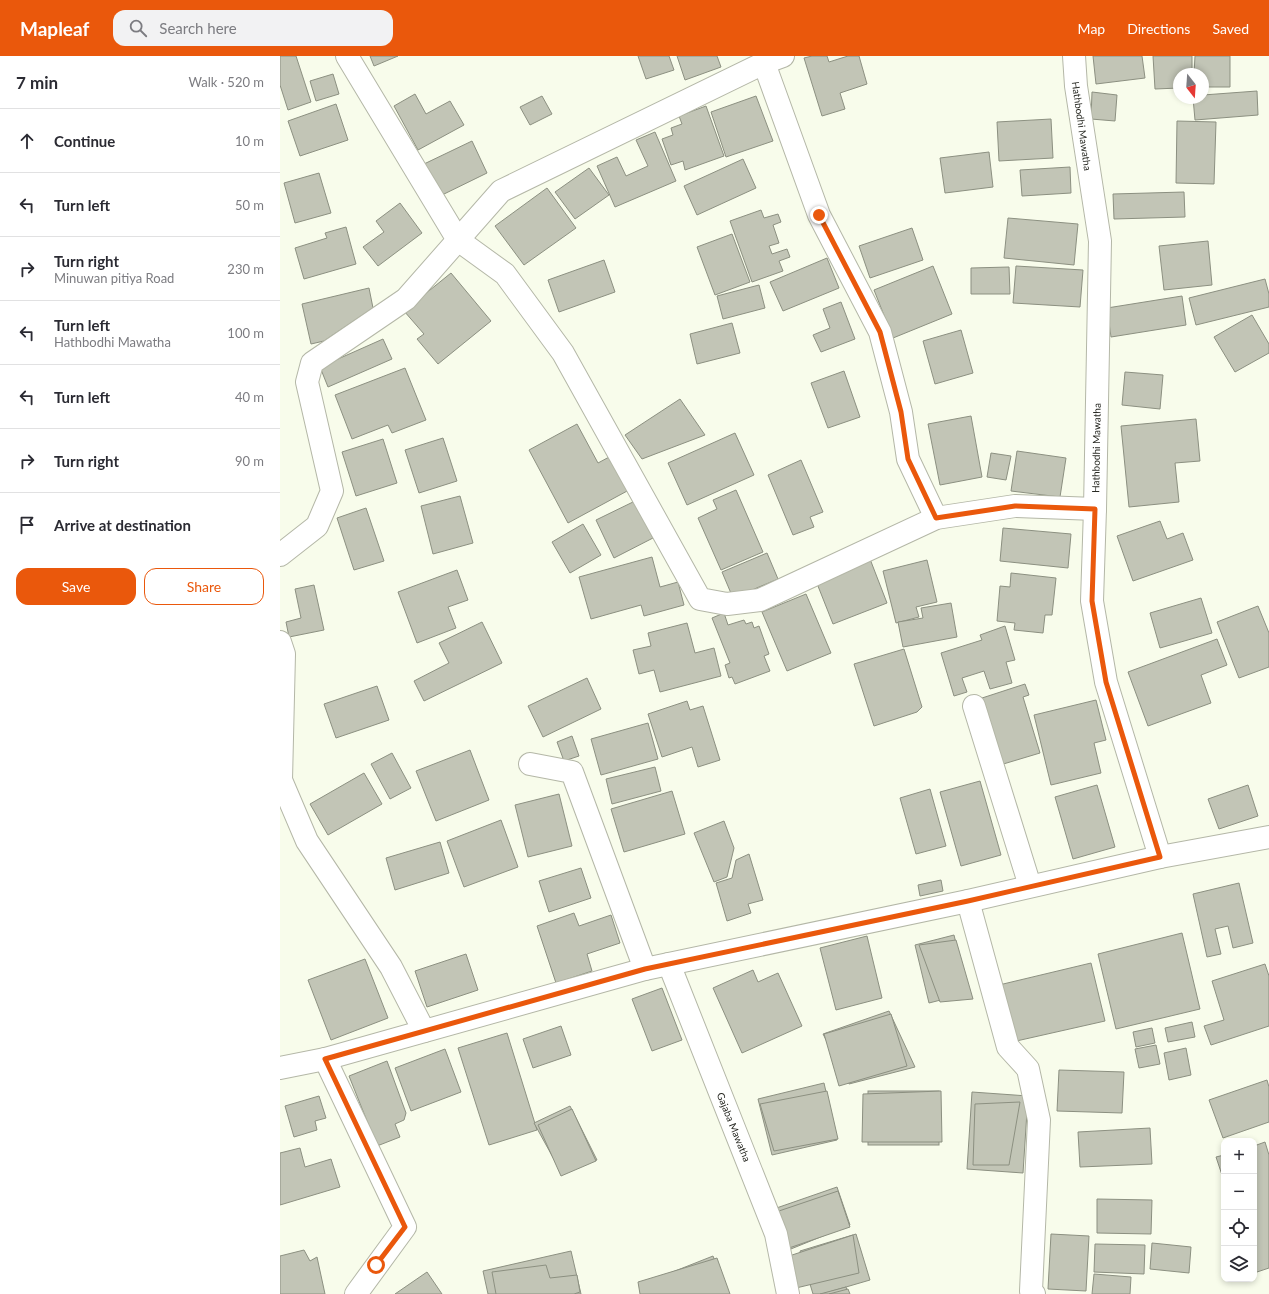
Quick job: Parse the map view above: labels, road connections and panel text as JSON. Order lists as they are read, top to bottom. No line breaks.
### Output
{"streets":{"street":["Hathbodhi Mawatha","Gajaba Mawatha"]},"north":"bottom","page":{"header":"Mapleaf","search":"Search here","nav":["Map","Directions","Saved"],"heading":["7 min","Walk · 520 m"],"list":[["Continue","10 m"],["Turn left","50 m"],["Turn right","Minuwan pitiya Road","230 m"],["Turn left","Hathbodhi Mawatha","100 m"],["Turn left","40 m"],["Turn right","90 m"],"Arrive at destination"],"buttons":["Save","Share"],"map_buttons":["+","−"]}}
